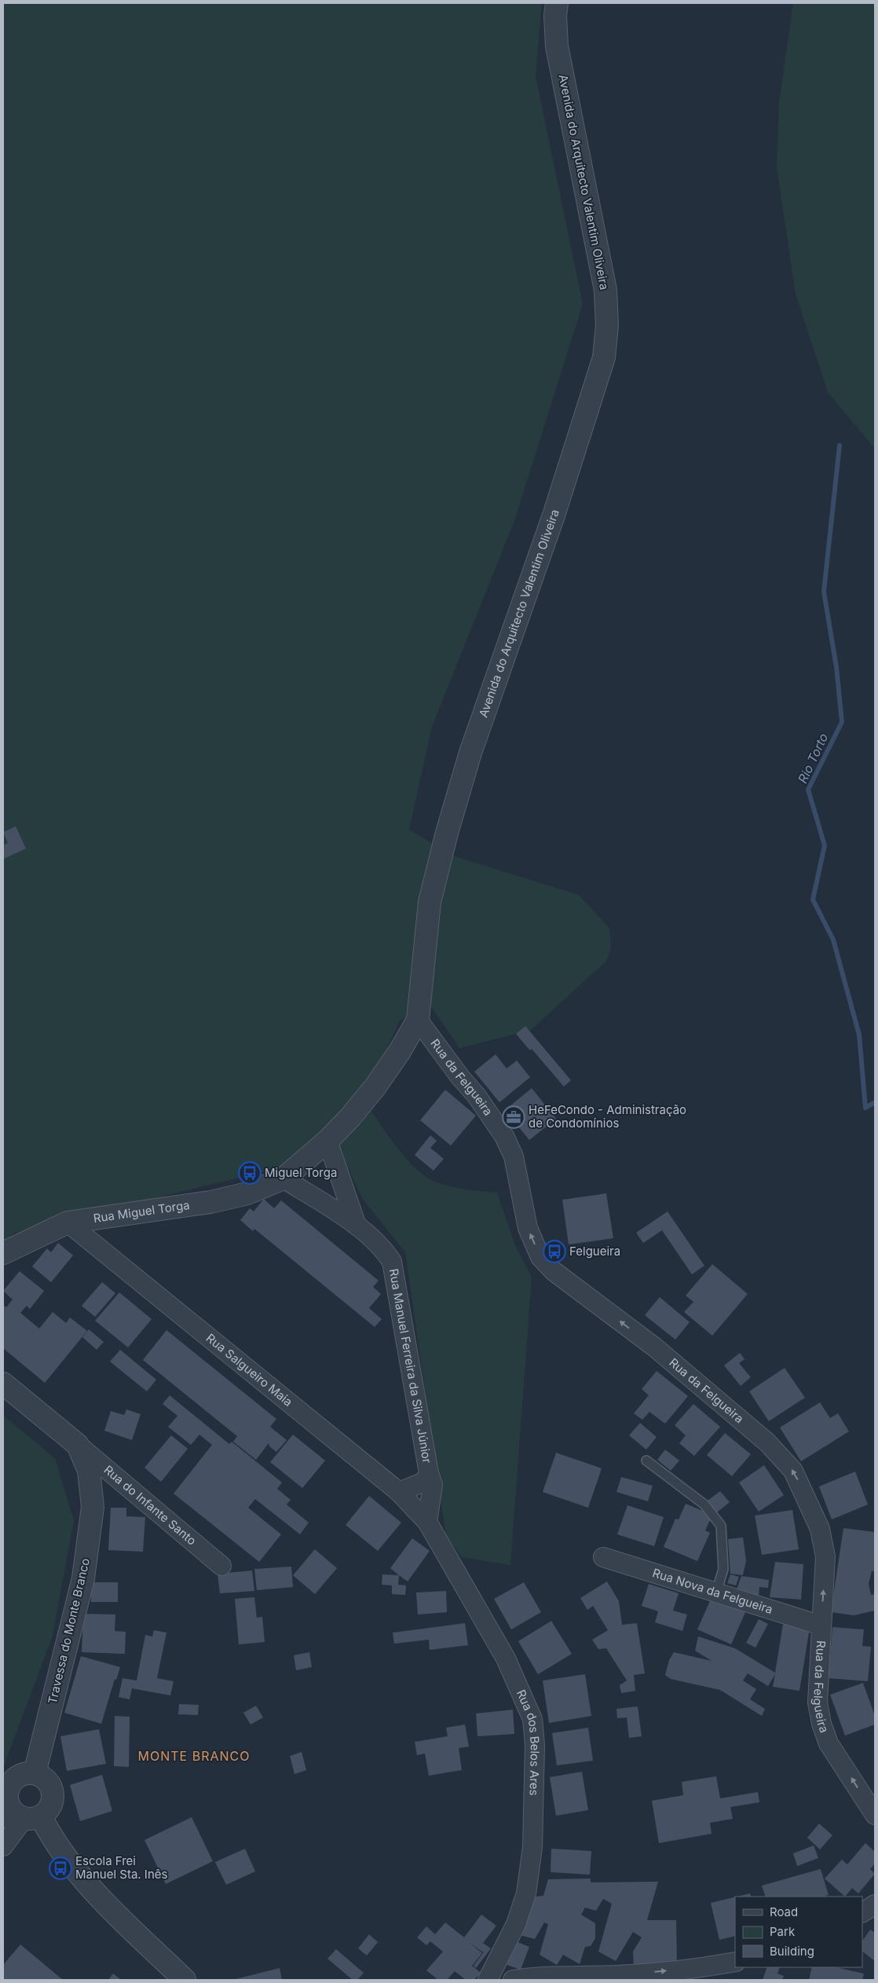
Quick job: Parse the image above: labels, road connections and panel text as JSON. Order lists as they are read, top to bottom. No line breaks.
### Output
{"streets":{"street":["Avenida do Arquitecto Valentim Oliveira","Rua da Felgueira","Rua Miguel Torga","Rua Manuel Ferreira da Silva Júnior","Rua Salgueiro Maia","Rua do Infante Santo","Rua Nova da Felgueira","Travessa do Monte Branco","Rua dos Belos Ares"]},"crossings":[["Avenida do Arquitecto Valentim Oliveira","Rua da Felgueira"],["Avenida do Arquitecto Valentim Oliveira","Rua Miguel Torga"],["Avenida do Arquitecto Valentim Oliveira","Rua Manuel Ferreira da Silva Júnior"],["Rua da Felgueira","Rua Nova da Felgueira"],["Rua Miguel Torga","Rua Manuel Ferreira da Silva Júnior"],["Rua Miguel Torga","Rua Salgueiro Maia"],["Rua Manuel Ferreira da Silva Júnior","Rua Salgueiro Maia"],["Rua Manuel Ferreira da Silva Júnior","Rua dos Belos Ares"],["Rua Salgueiro Maia","Rua dos Belos Ares"],["Rua do Infante Santo","Travessa do Monte Branco"]],"one_way":["Rua da Felgueira"],"districts":["MONTE BRANCO"],"water":["Rio Torto"],"places":{"office":["HeFeCondo - Administração de Condomínios"],"bus stop":["Miguel Torga","Felgueira","Escola Frei Manuel Sta. Inês"]},"legend":["Road","Park","Building"]}
